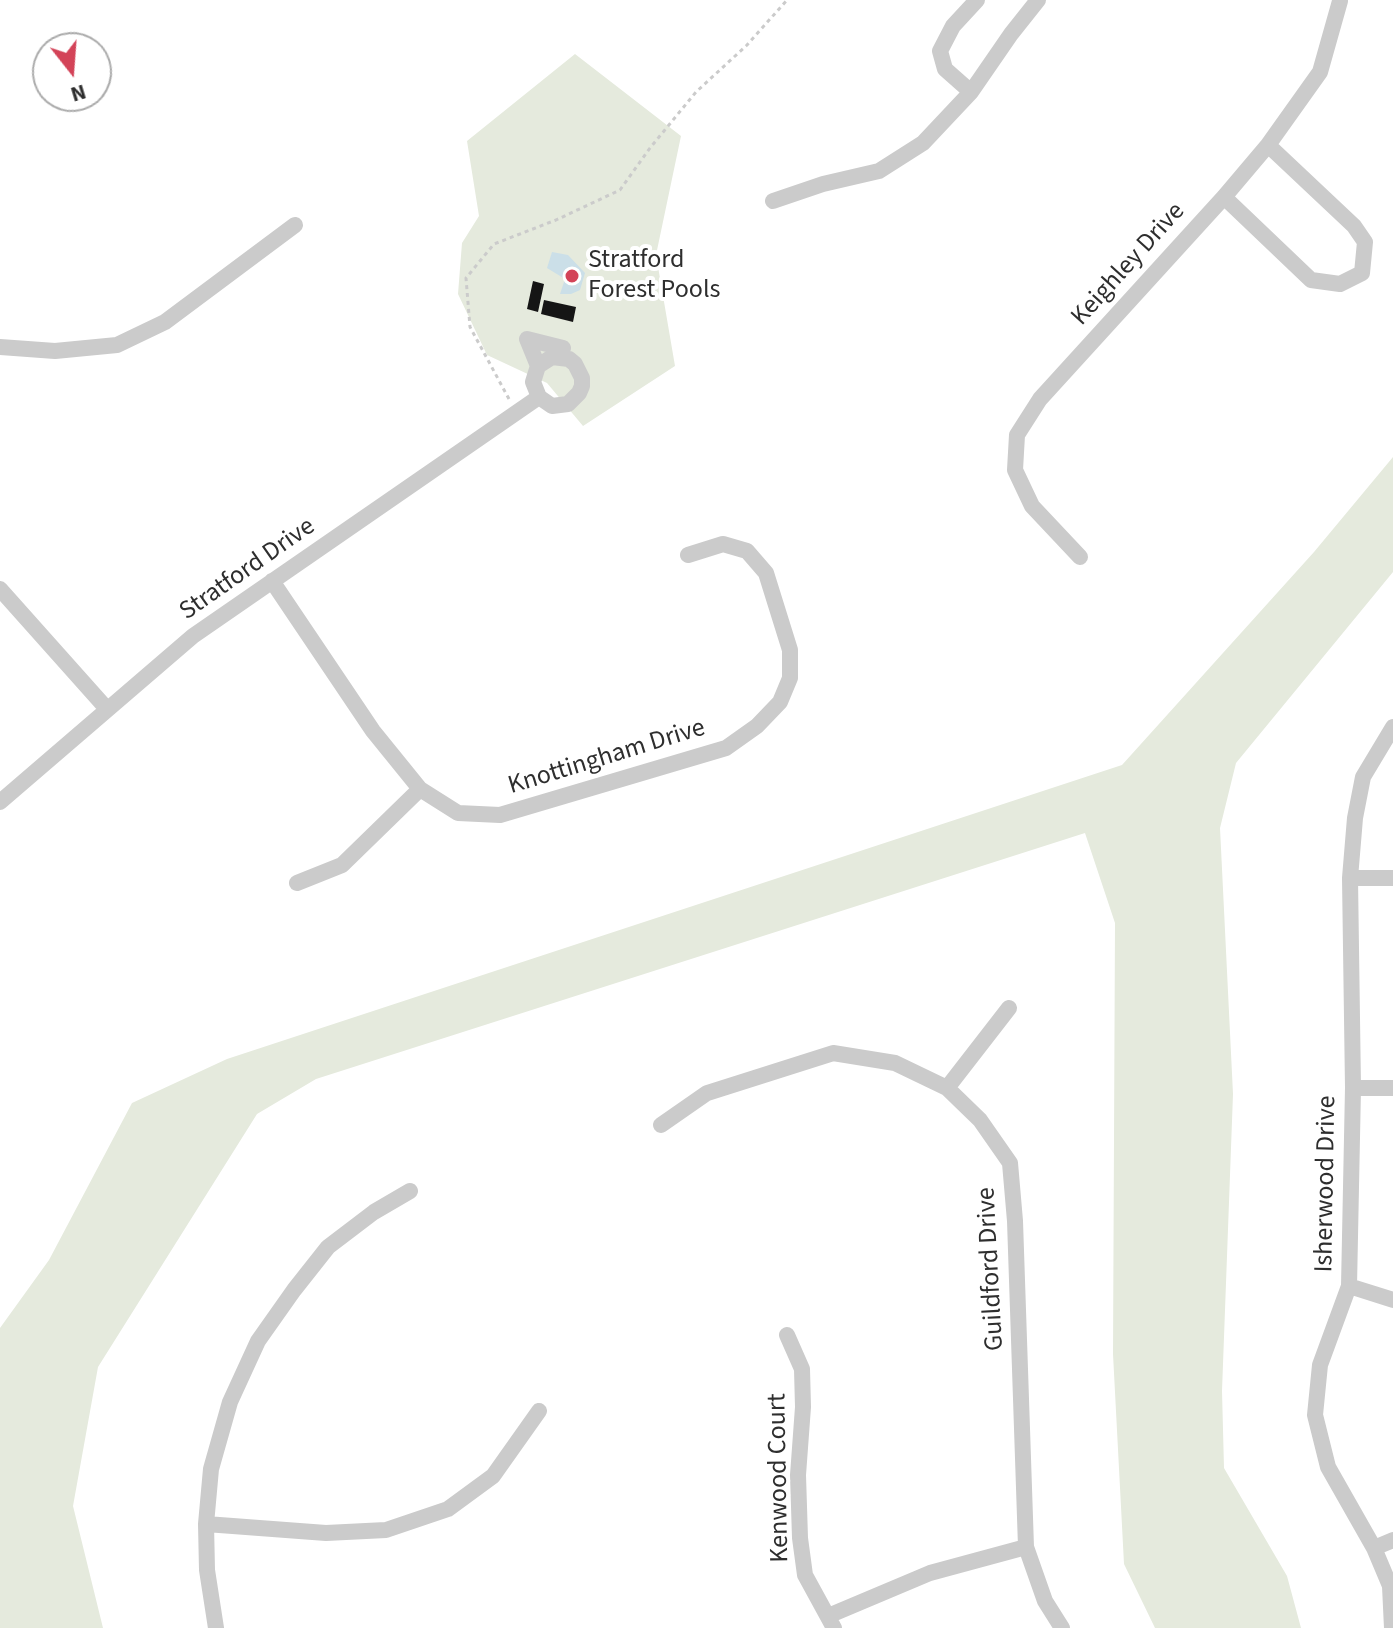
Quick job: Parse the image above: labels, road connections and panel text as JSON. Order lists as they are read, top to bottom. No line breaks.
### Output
{"streets":{"street":["Keighley Drive","Stratford Drive","Knottingham Drive","Isherwood Drive","Guildford Drive","Kenwood Court"]},"crossings":[["Stratford Drive","Knottingham Drive"]],"places":["Stratford Forest Pools"],"north":"bottom"}
